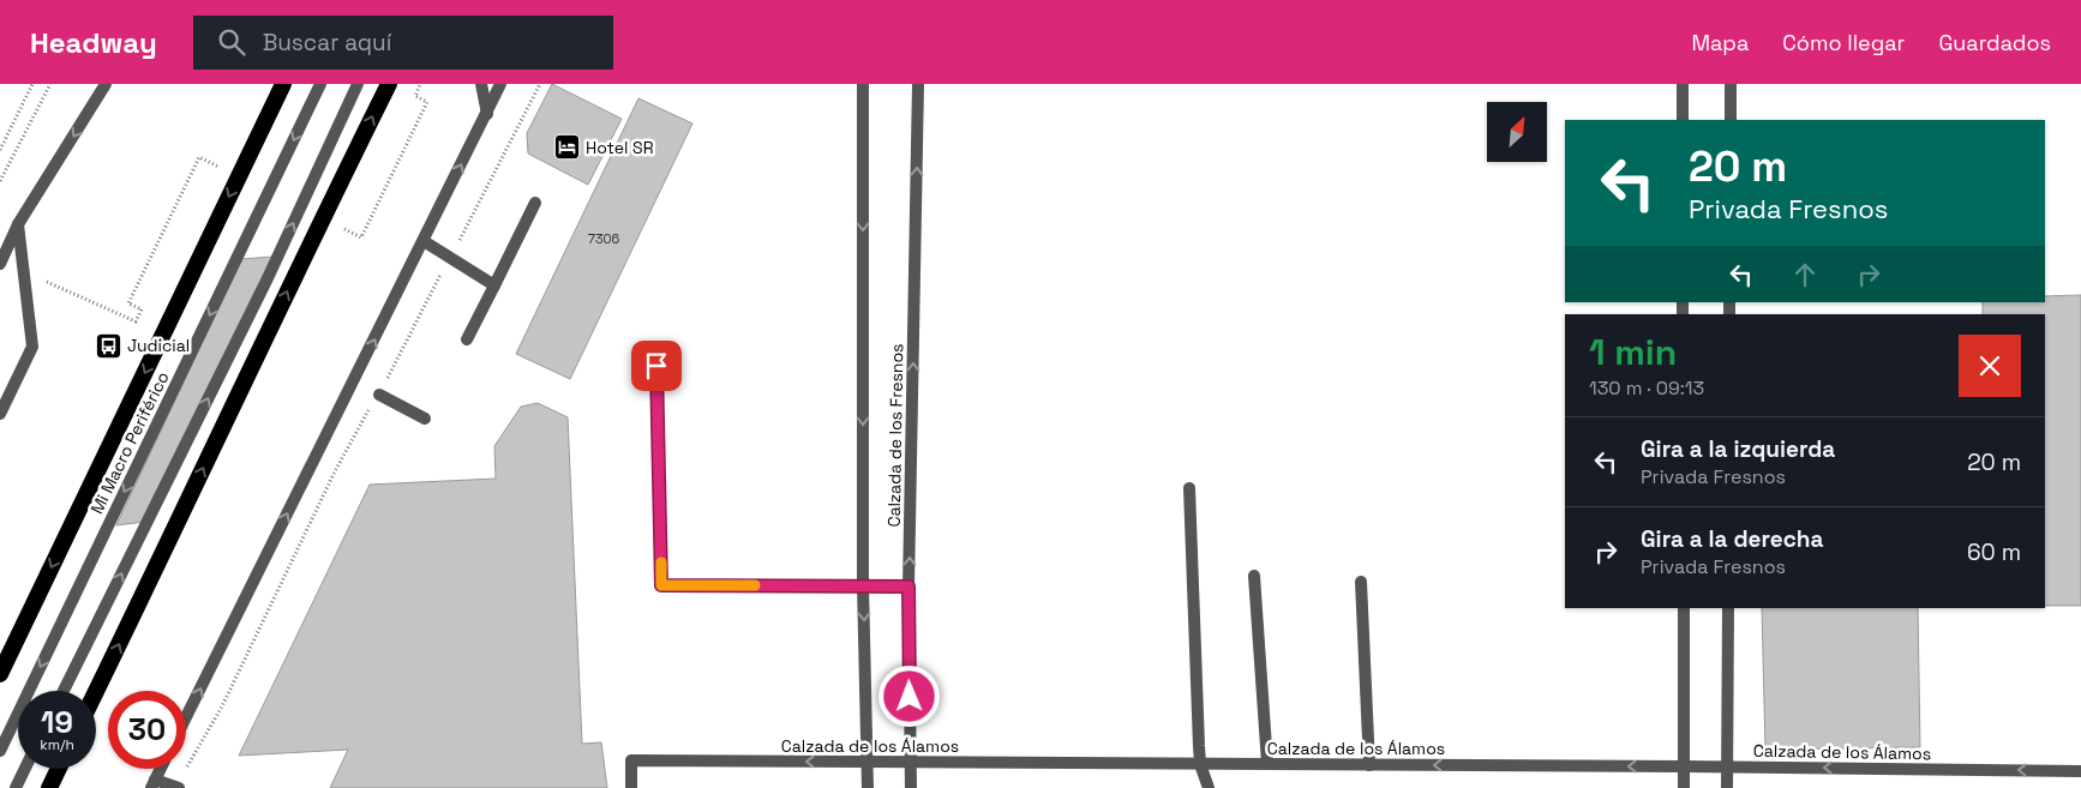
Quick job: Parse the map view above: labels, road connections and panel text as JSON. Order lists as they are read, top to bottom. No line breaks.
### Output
{"streets":{"street":["Calzada de los Fresnos","Mi Macro Periférico","Calzada de los Álamos"]},"crossings":[["Calzada de los Fresnos","Calzada de los Álamos"]],"one_way":["Calzada de los Álamos"],"places":{"hotel":["Hotel SR"],"bus stop":["Judicial"]},"house_numbers":["7306"],"north":"top right","page":{"header":"Headway","search":"Buscar aquí","nav":["Mapa","Cómo llegar","Guardados"],"turn":["20 m","Privada Fresnos"],"heading":["1 min","130 m · 09:13"],"list":[{"name":"Gira a la izquierda","note":"Privada Fresnos","value":"20 m"},{"name":"Gira a la derecha","note":"Privada Fresnos","value":"60 m"}],"speed":"19 km/h","limit":"30"}}
